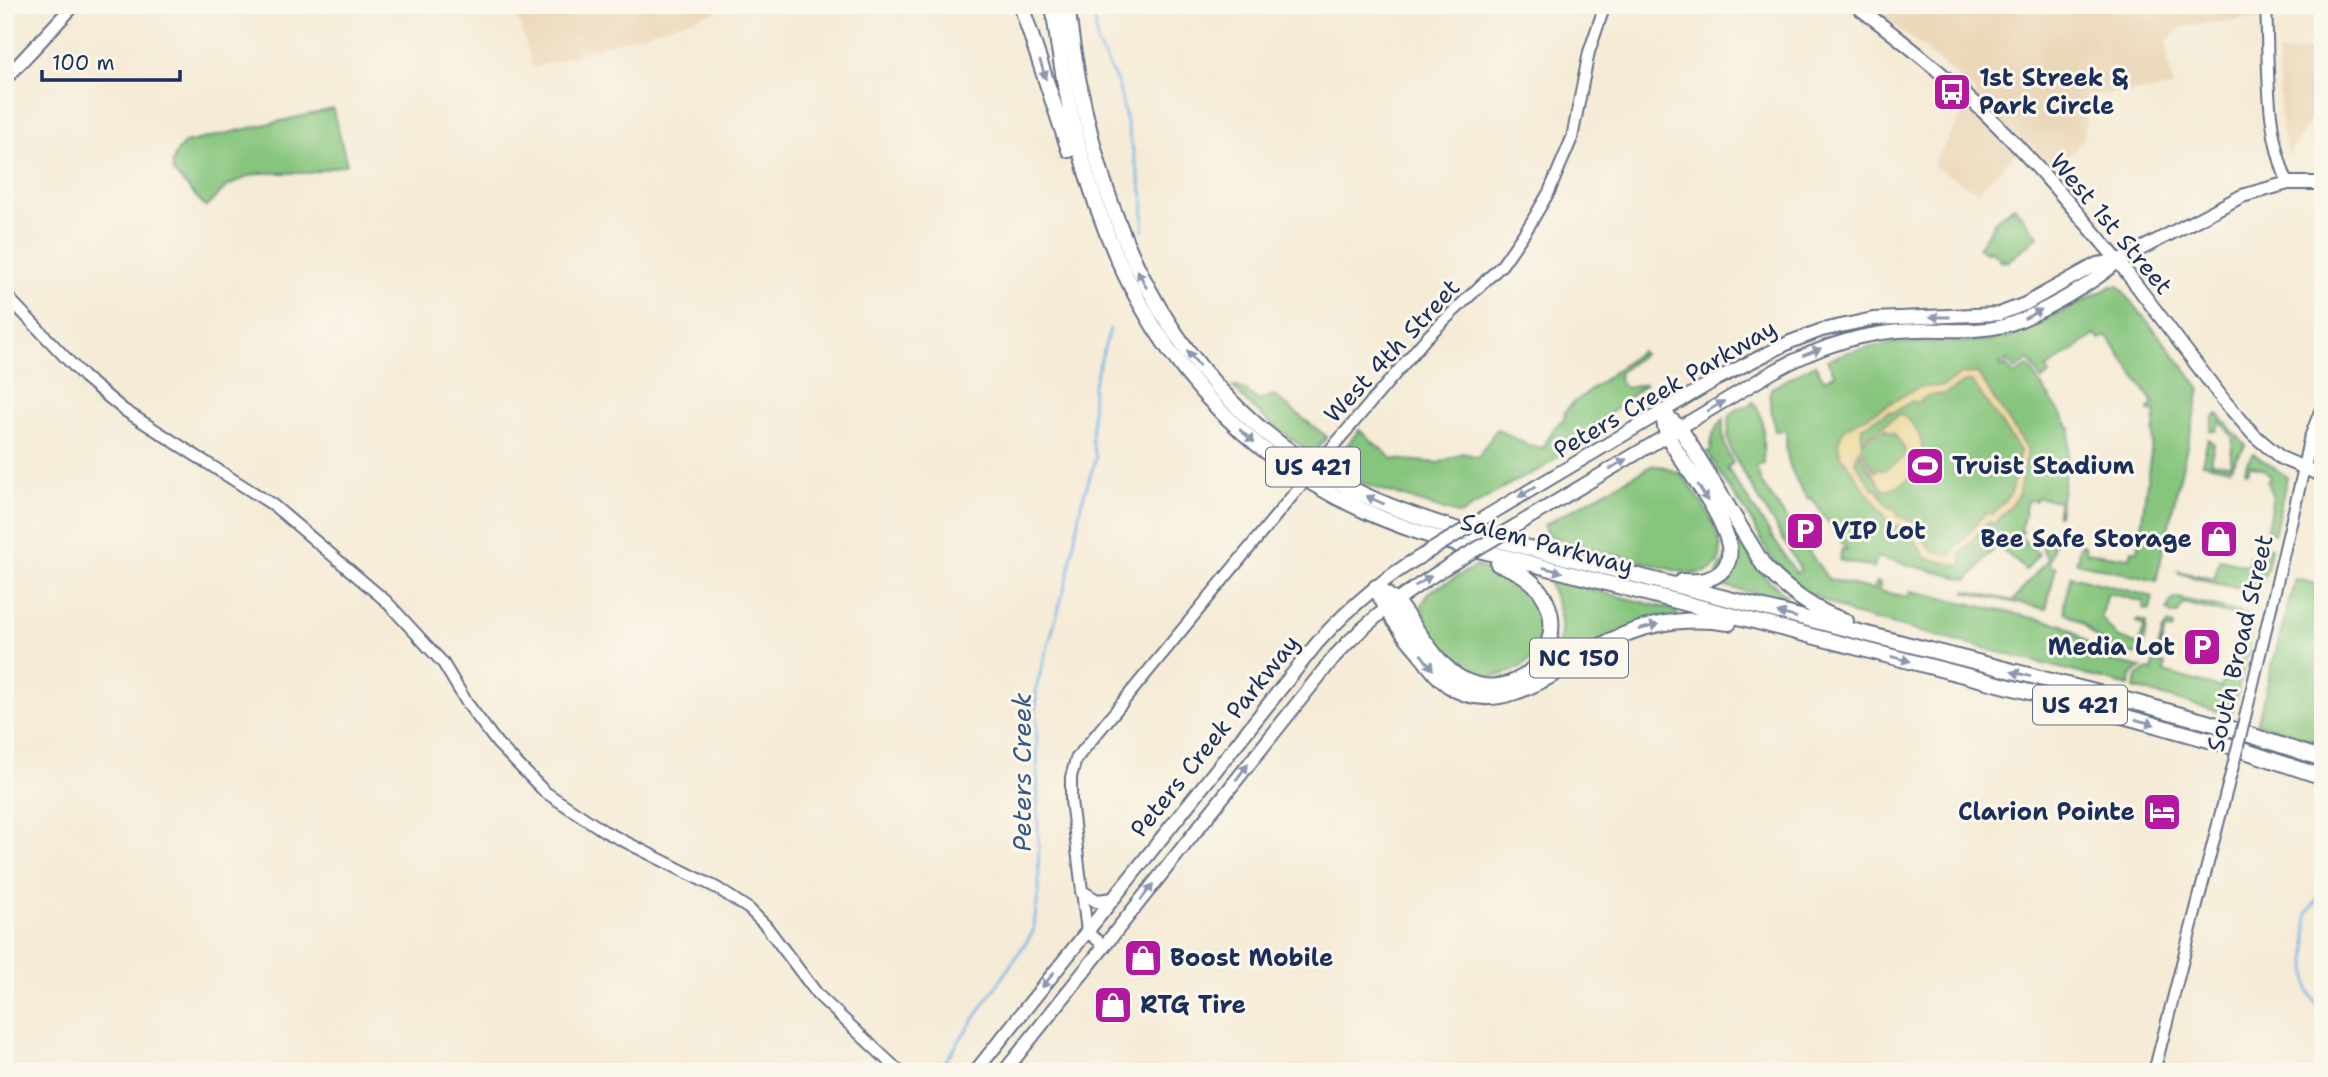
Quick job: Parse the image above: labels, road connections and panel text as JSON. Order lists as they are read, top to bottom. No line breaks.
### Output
{"streets":{"highway":["US 421","Salem Parkway","NC 150"],"main road":["West 1st Street","Peters Creek Parkway"],"street":["West 4th Street","South Broad Street"]},"crossings":[["West 1st Street","Peters Creek Parkway"],["West 1st Street","South Broad Street"],["Peters Creek Parkway","NC 150"],["Salem Parkway","NC 150"]],"water":["Peters Creek"],"places":{"bus stop":["1st Streek & Park Circle"],"sports":["Truist Stadium"],"parking":["VIP Lot","Media Lot"],"shop":["Bee Safe Storage","Boost Mobile","RTG Tire"],"hotel":["Clarion Pointe"]},"scale_bar":"100 m"}
